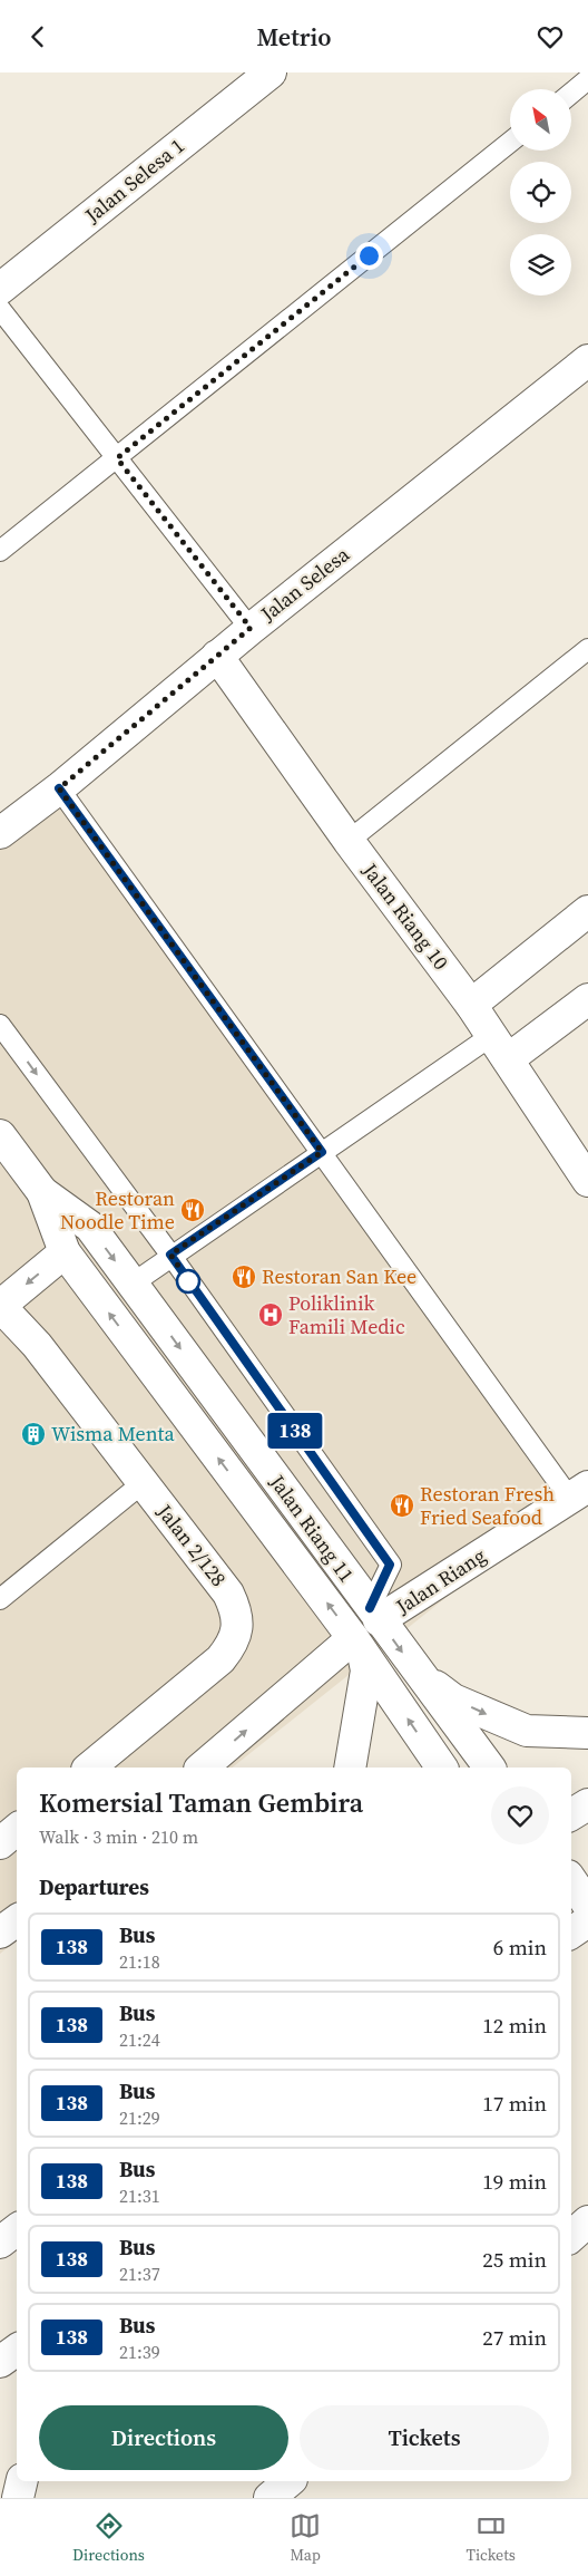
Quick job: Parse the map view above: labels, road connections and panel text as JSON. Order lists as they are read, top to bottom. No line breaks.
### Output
{"streets":{"street":["Jalan Selesa 1","Jalan Selesa","Jalan Riang 10","Jalan Riang 11","Jalan 2/128","Jalan Riang"]},"crossings":[["Jalan Selesa","Jalan Riang 10"],["Jalan Riang 11","Jalan Riang"]],"places":{"restaurant":["Restoran Noodle Time","Restoran San Kee","Restoran Fresh Fried Seafood"],"hospital":["Poliklinik Famili Medic"],"building":["Wisma Menta"]},"lines":["bus line 138"],"north":"top left","page":{"header":"Metrio","on_map":"138","heading":[["Komersial Taman Gembira","Walk · 3 min · 210 m"],"Departures"],"list":[{"mark":"138","name":"Bus","note":"21:18","value":"6 min"},{"mark":"138","name":"Bus","note":"21:24","value":"12 min"},{"mark":"138","name":"Bus","note":"21:29","value":"17 min"},{"mark":"138","name":"Bus","note":"21:31","value":"19 min"},{"mark":"138","name":"Bus","note":"21:37","value":"25 min"},{"mark":"138","name":"Bus","note":"21:39","value":"27 min"}],"buttons":["Directions","Tickets"],"tabs":["Directions","Map","Tickets"]}}
